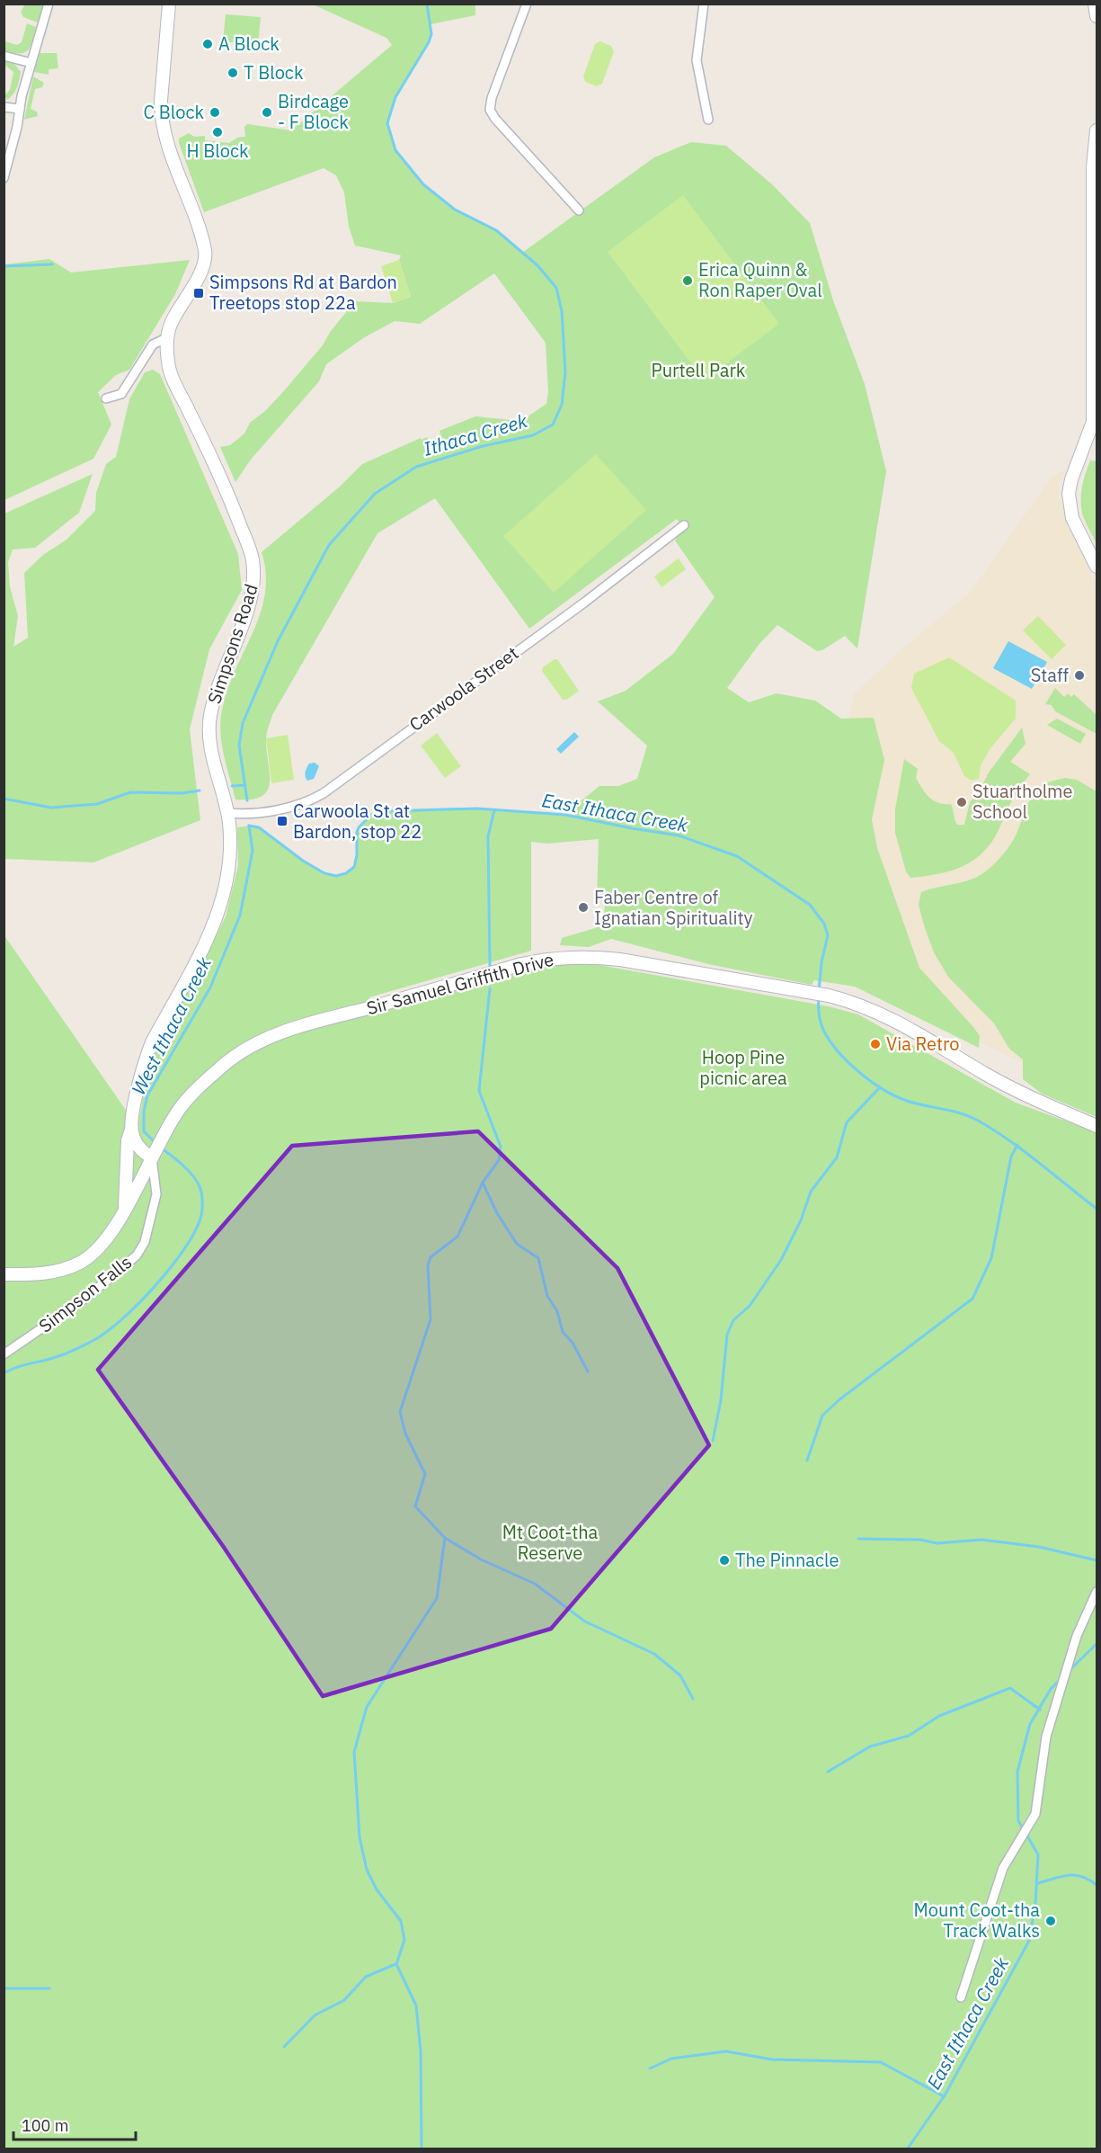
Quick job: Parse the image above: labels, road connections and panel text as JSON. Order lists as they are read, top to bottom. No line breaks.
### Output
{"streets":{"main road":["Simpsons Road","Sir Samuel Griffith Drive"],"street":["Carwoola Street","Simpson Falls"]},"crossings":[["Simpsons Road","Carwoola Street"],["Simpsons Road","Sir Samuel Griffith Drive"],["Sir Samuel Griffith Drive","Simpson Falls"]],"water":["Ithaca Creek","East Ithaca Creek","West Ithaca Creek"],"parks":["Purtell Park","Hoop Pine picnic area","Mt Coot-tha Reserve"],"places":{"other":["A Block","T Block","C Block","Birdcage - F Block","H Block","Erica Quinn & Ron Raper Oval","Staff","Stuartholme School","Faber Centre of Ignatian Spirituality","Via Retro","The Pinnacle","Mount Coot-tha Track Walks"],"transit":["Simpsons Rd at Bardon Treetops stop 22a","Carwoola St at Bardon, stop 22"]},"scale_bar":"100 m"}
